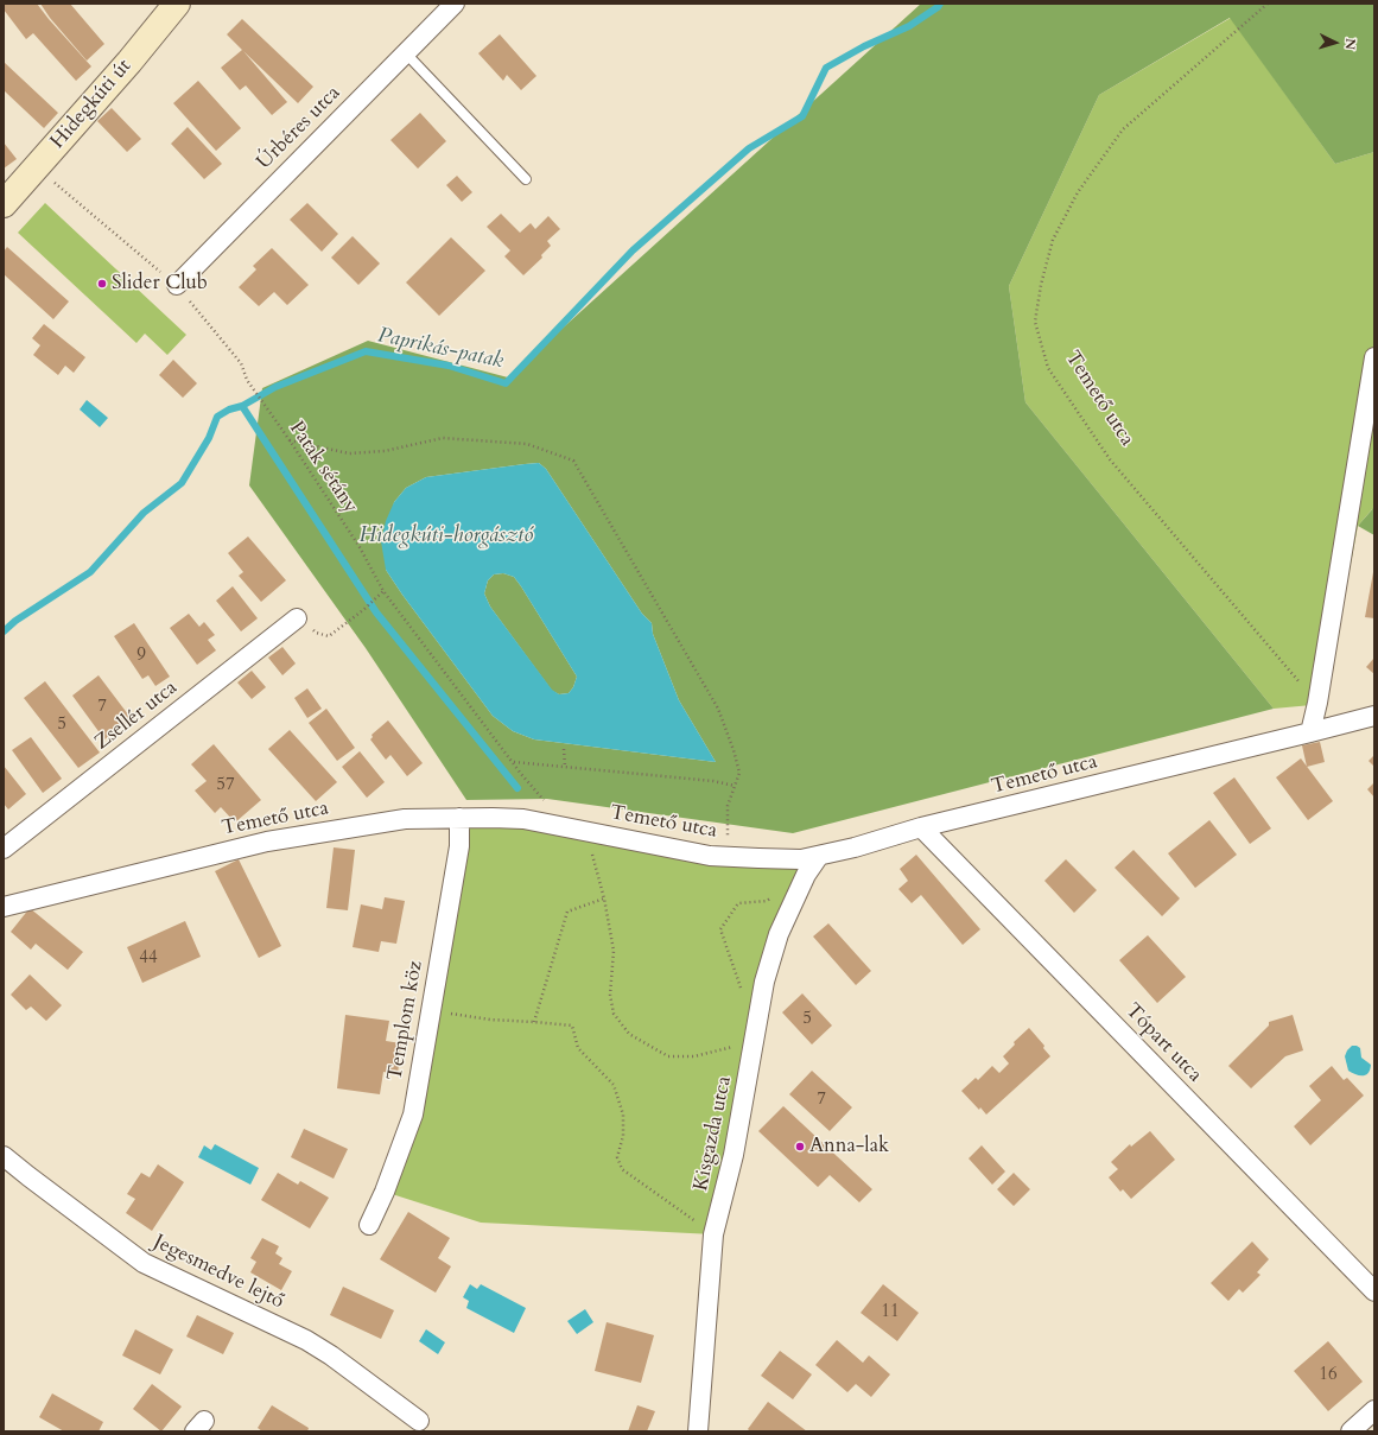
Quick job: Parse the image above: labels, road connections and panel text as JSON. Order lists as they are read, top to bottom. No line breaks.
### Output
{"streets":{"main road":["Hidegkúti út"],"street":["Úrbéres utca","Temető utca","Zsellér utca","Templom köz","Tópart utca","Kisgazda utca","Jegesmedve lejtő"],"path":["Patak sétány"]},"crossings":[["Úrbéres utca","Patak sétány"],["Temető utca","Patak sétány"],["Temető utca","Templom köz"],["Temető utca","Tópart utca"],["Temető utca","Kisgazda utca"]],"water":["Paprikás-patak","Hidegkúti-horgásztó"],"places":["Slider Club","Anna-lak"],"house_numbers":["9","7","5","57","44","5","7","11","16"],"north":"right"}
